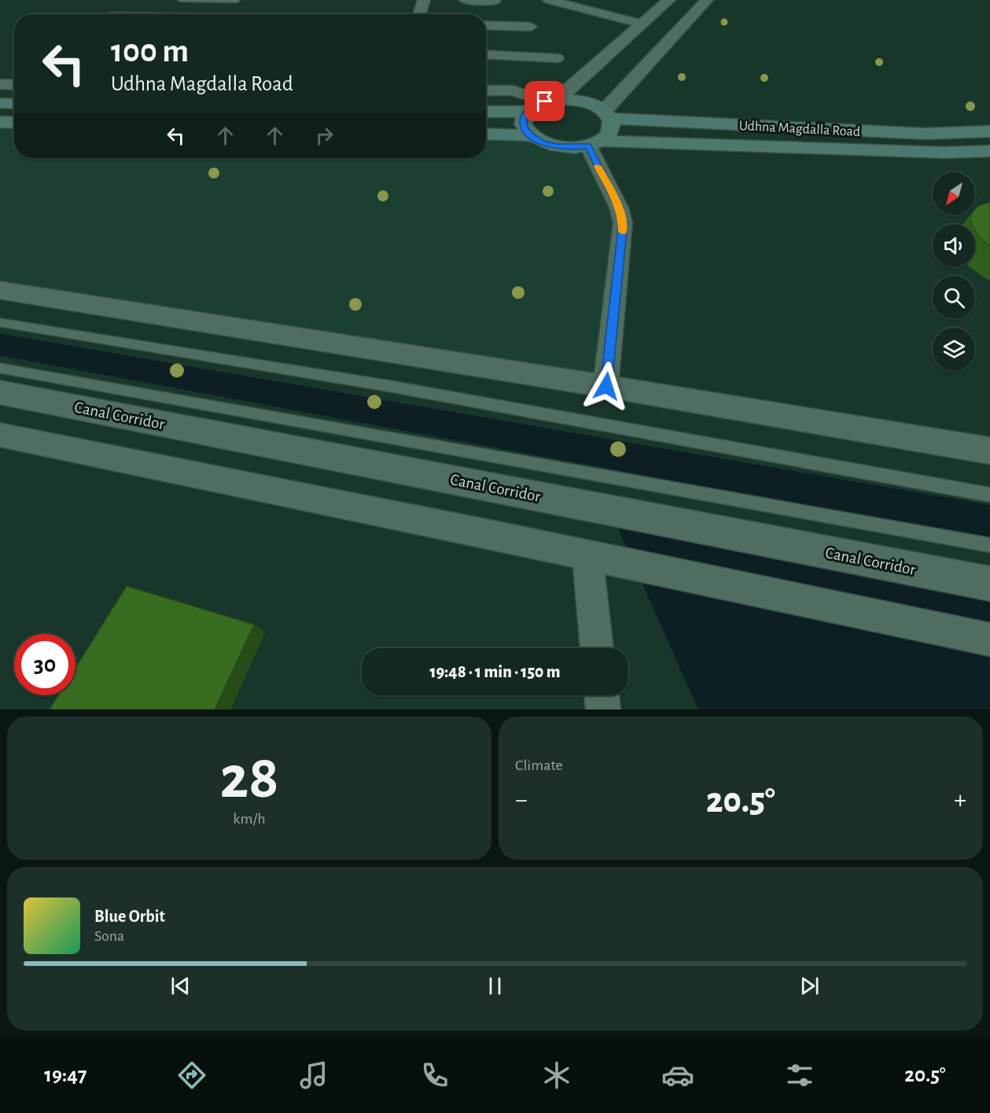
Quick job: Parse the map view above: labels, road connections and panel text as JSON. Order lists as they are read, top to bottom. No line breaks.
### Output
{"streets":{"main road":["Udhna Magdalla Road"],"street":["Canal Corridor"]},"north":"bottom left","page":{"turn":["100 m","Udhna Magdalla Road"],"limit":"30","trip":"19:48 · 1 min · 150 m","tile":[["28","km/h"],"Climate"],"heat":["−","20.5°","+"],"song":["Blue Orbit","Sona"],"tabs":["19:47","20.5°"]}}
